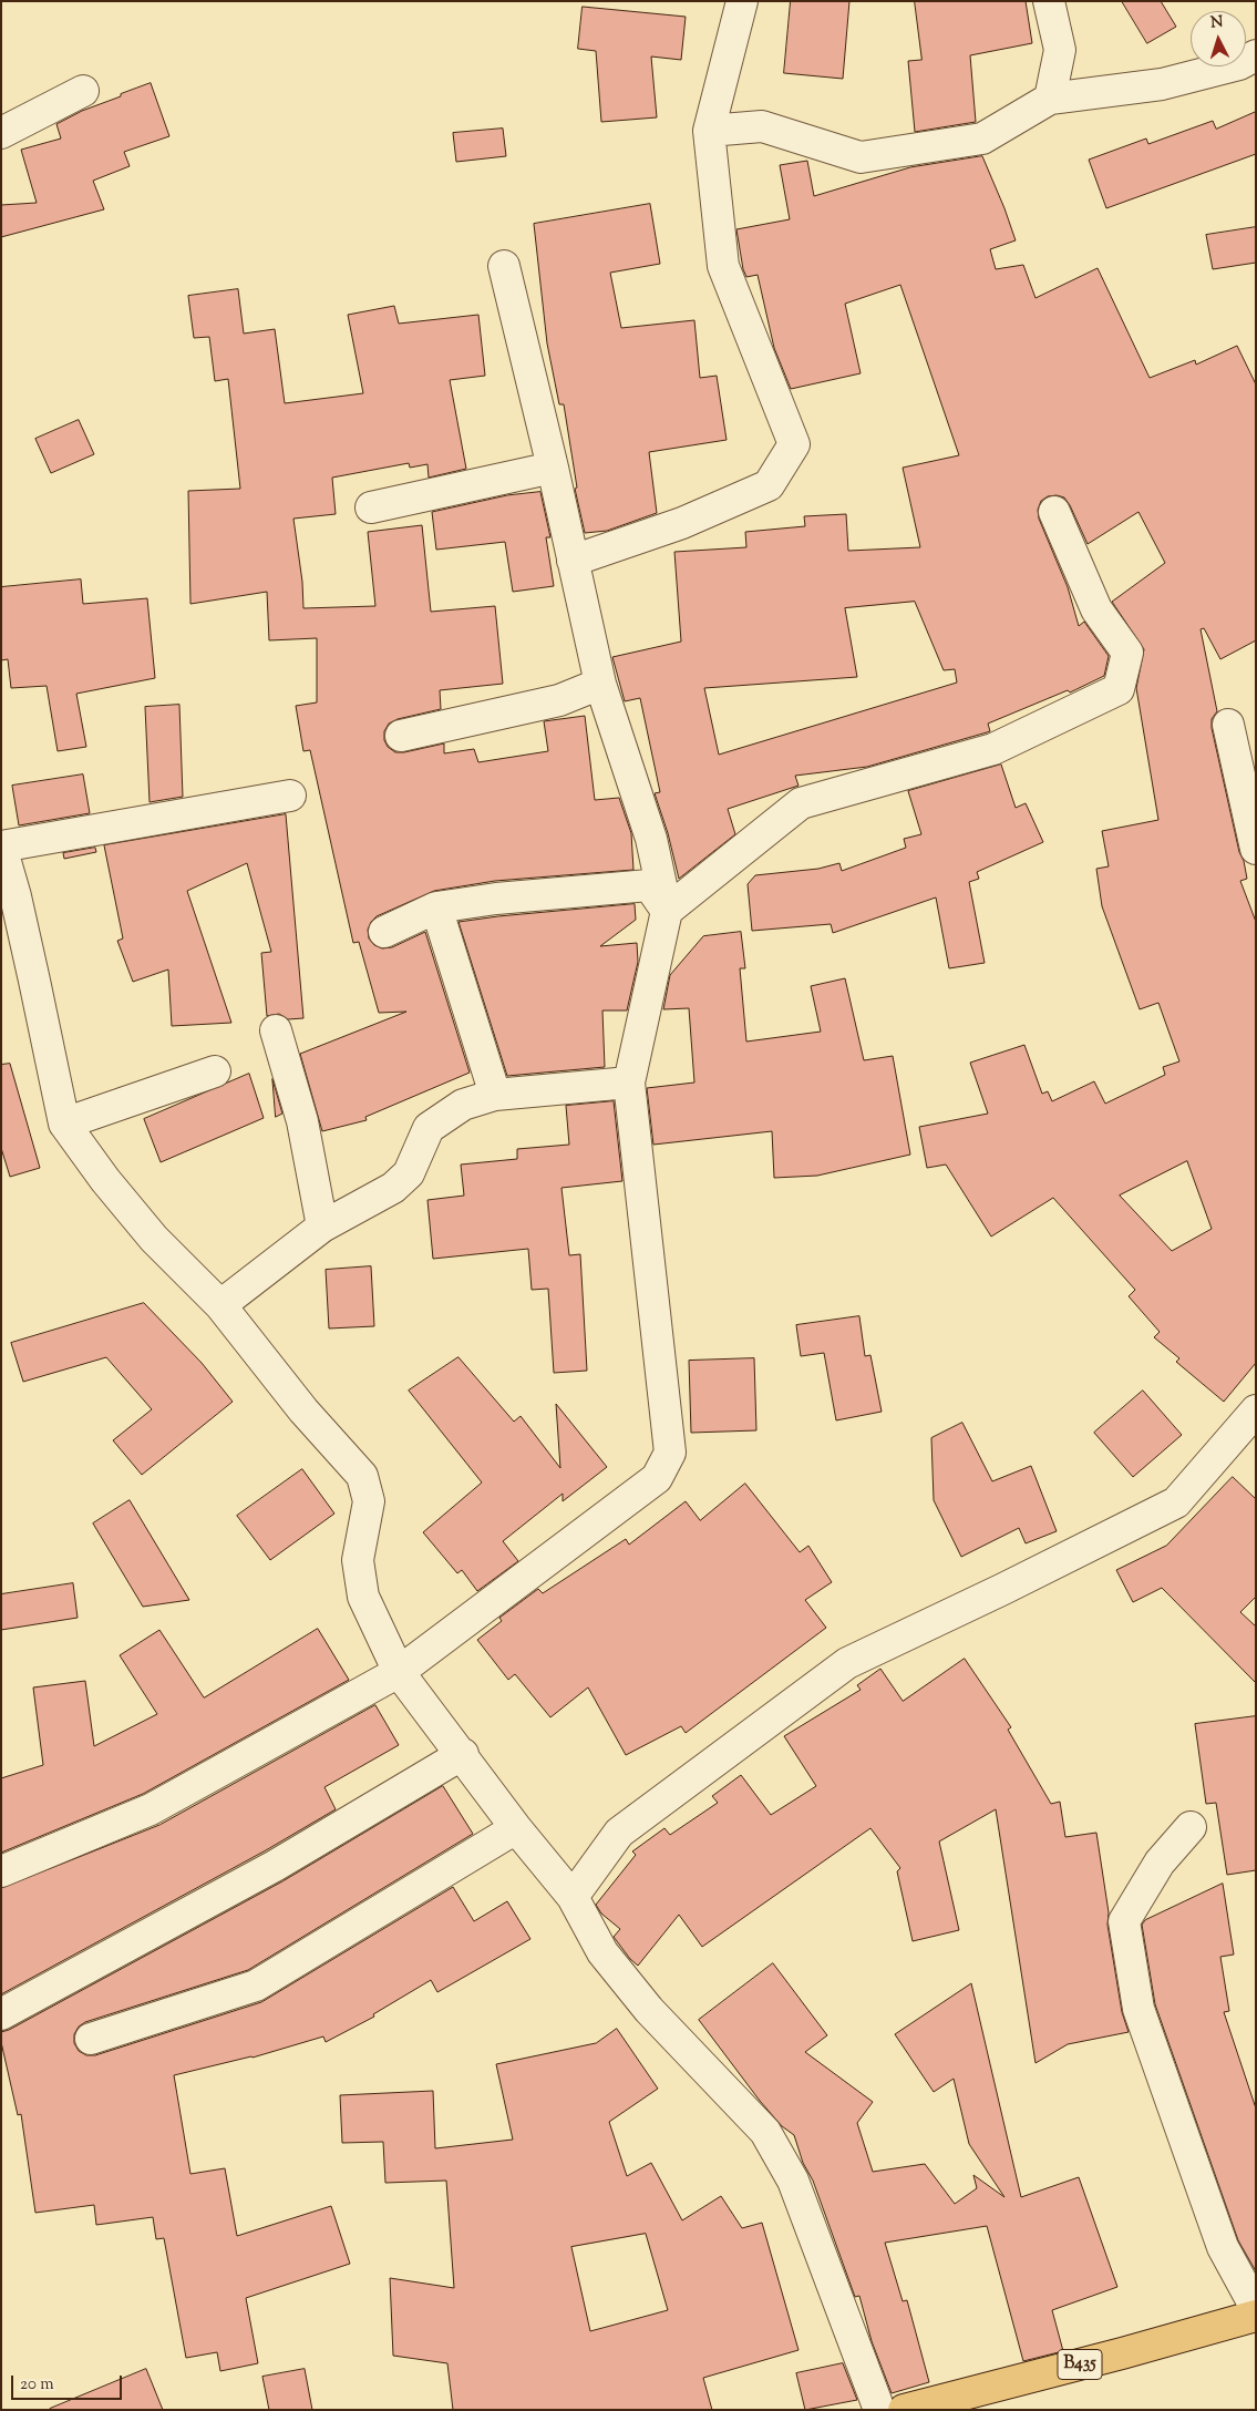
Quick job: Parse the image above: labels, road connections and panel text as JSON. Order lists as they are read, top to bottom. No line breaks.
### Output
{"streets":{"main road":["B435"]},"scale_bar":"20 m","north":"top"}
